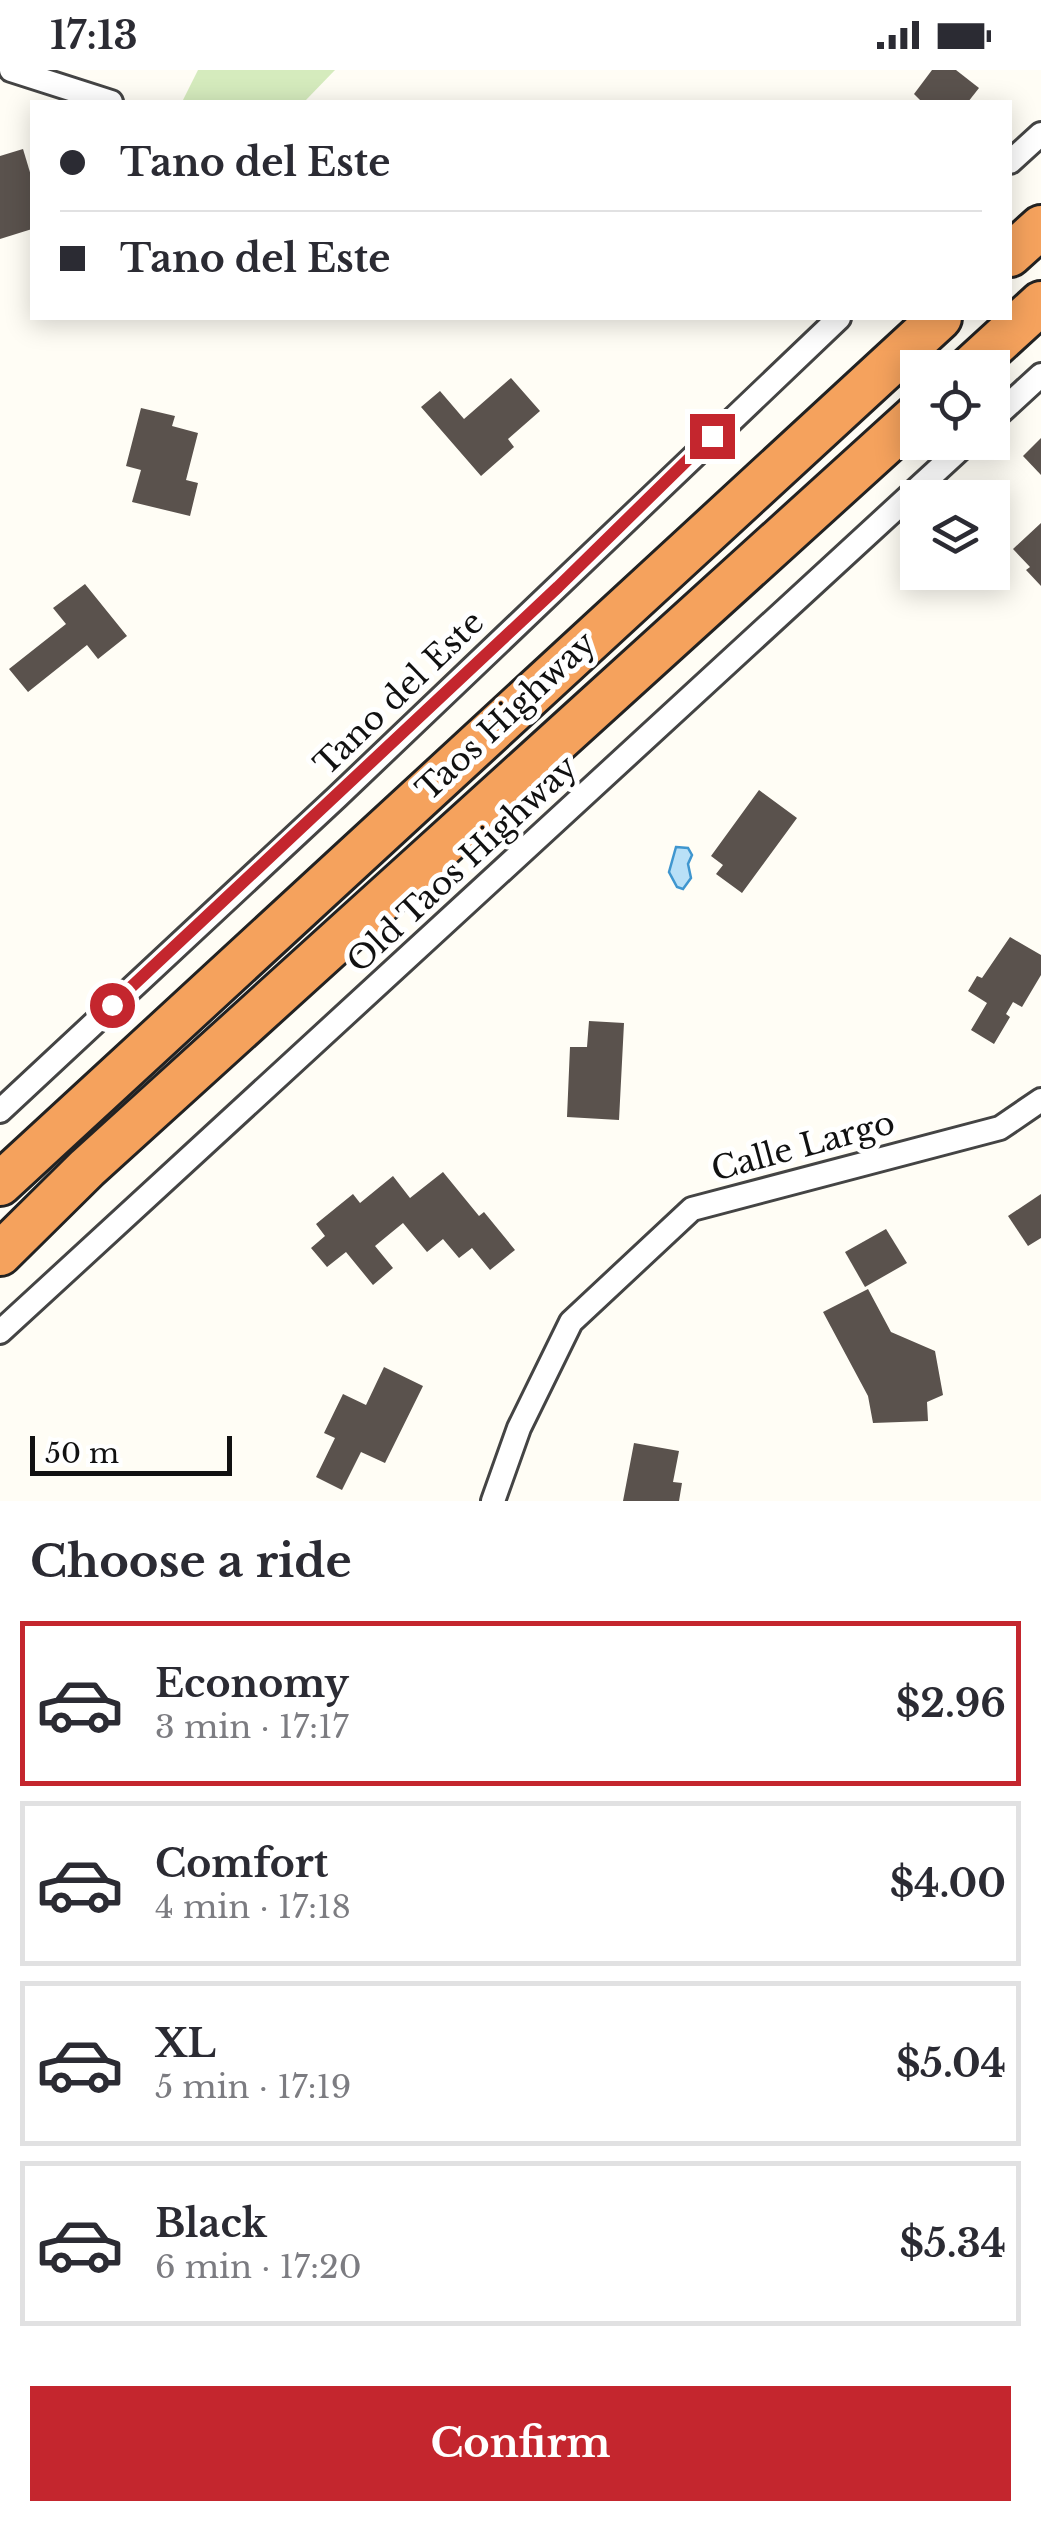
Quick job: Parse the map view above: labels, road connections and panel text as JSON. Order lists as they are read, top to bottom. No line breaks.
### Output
{"streets":{"highway":["Taos Highway"],"street":["Tano del Este","Old Taos Highway","Calle Largo"]},"scale_bar":"50 m","page":{"status":"17:13","banner":["Tano del Este","Tano del Este"],"scale":"50 m","heading":"Choose a ride","list":[{"name":"Economy","note":"3 min · 17:17","value":"$2.96"},{"name":"Comfort","note":"4 min · 17:18","value":"$4.00"},{"name":"XL","note":"5 min · 17:19","value":"$5.04"},{"name":"Black","note":"6 min · 17:20","value":"$5.34"}],"buttons":"Confirm"}}
